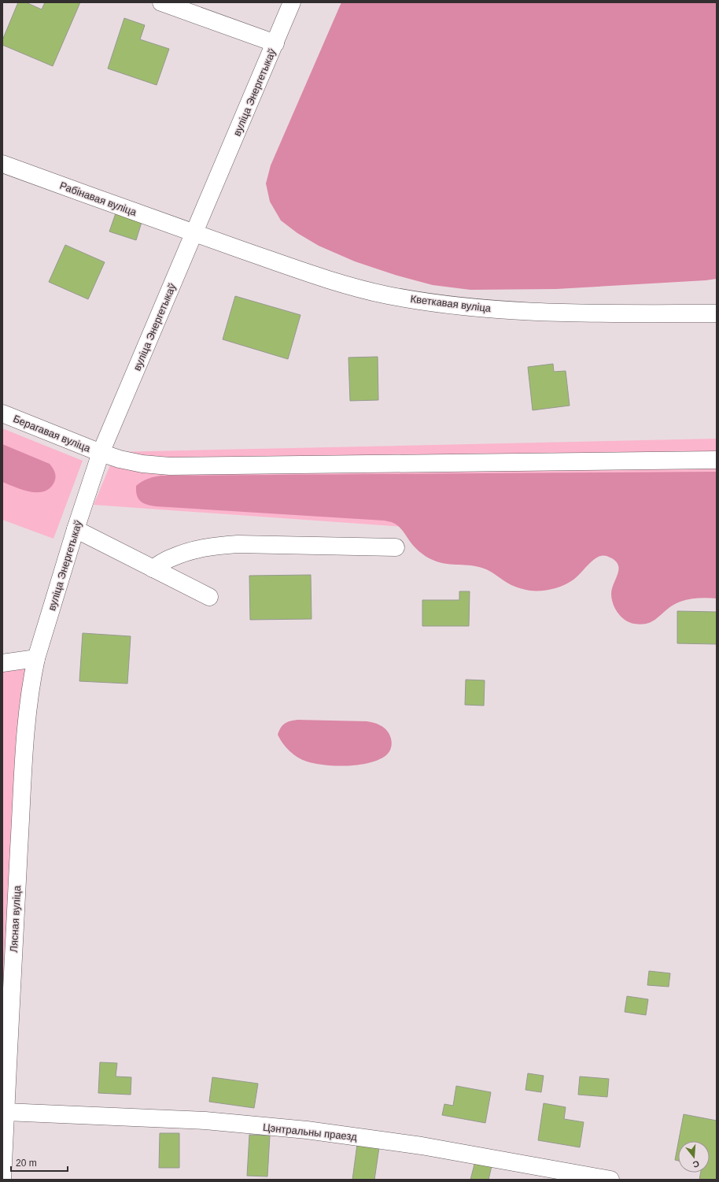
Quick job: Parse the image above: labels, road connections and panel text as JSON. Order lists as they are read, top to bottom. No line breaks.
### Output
{"streets":{"street":["вуліца Энергетыкаў","Рабінавая вуліца","Кветкавая вуліца","Берагавая вуліца","Лясная вуліца","Цэнтральны праезд"]},"crossings":[["вуліца Энергетыкаў","Рабінавая вуліца"],["вуліца Энергетыкаў","Кветкавая вуліца"],["вуліца Энергетыкаў","Берагавая вуліца"],["вуліца Энергетыкаў","Лясная вуліца"],["Рабінавая вуліца","Кветкавая вуліца"],["Лясная вуліца","Цэнтральны праезд"]],"scale_bar":"20 m","north":"bottom"}
